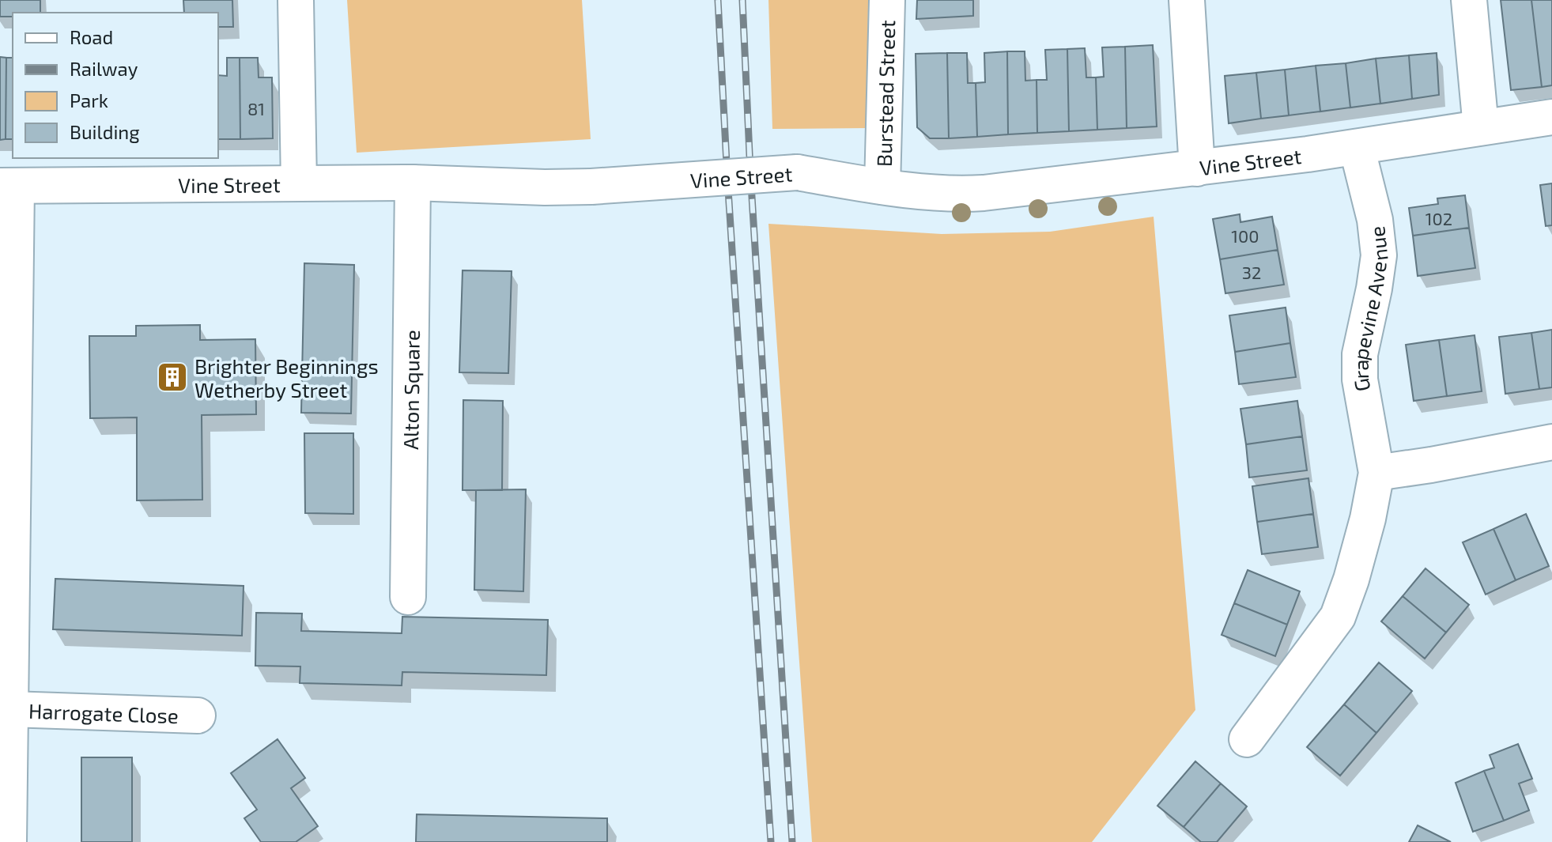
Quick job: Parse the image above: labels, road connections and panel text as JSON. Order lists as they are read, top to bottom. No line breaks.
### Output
{"streets":{"street":["Burstead Street","Vine Street","Grapevine Avenue","Alton Square","Harrogate Close"]},"crossings":[["Burstead Street","Vine Street"],["Vine Street","Grapevine Avenue"],["Vine Street","Alton Square"]],"places":{"building":["Brighter Beginnings Wetherby Street"]},"house_numbers":["81","102","100","32"],"legend":["Road","Railway","Park","Building"]}
